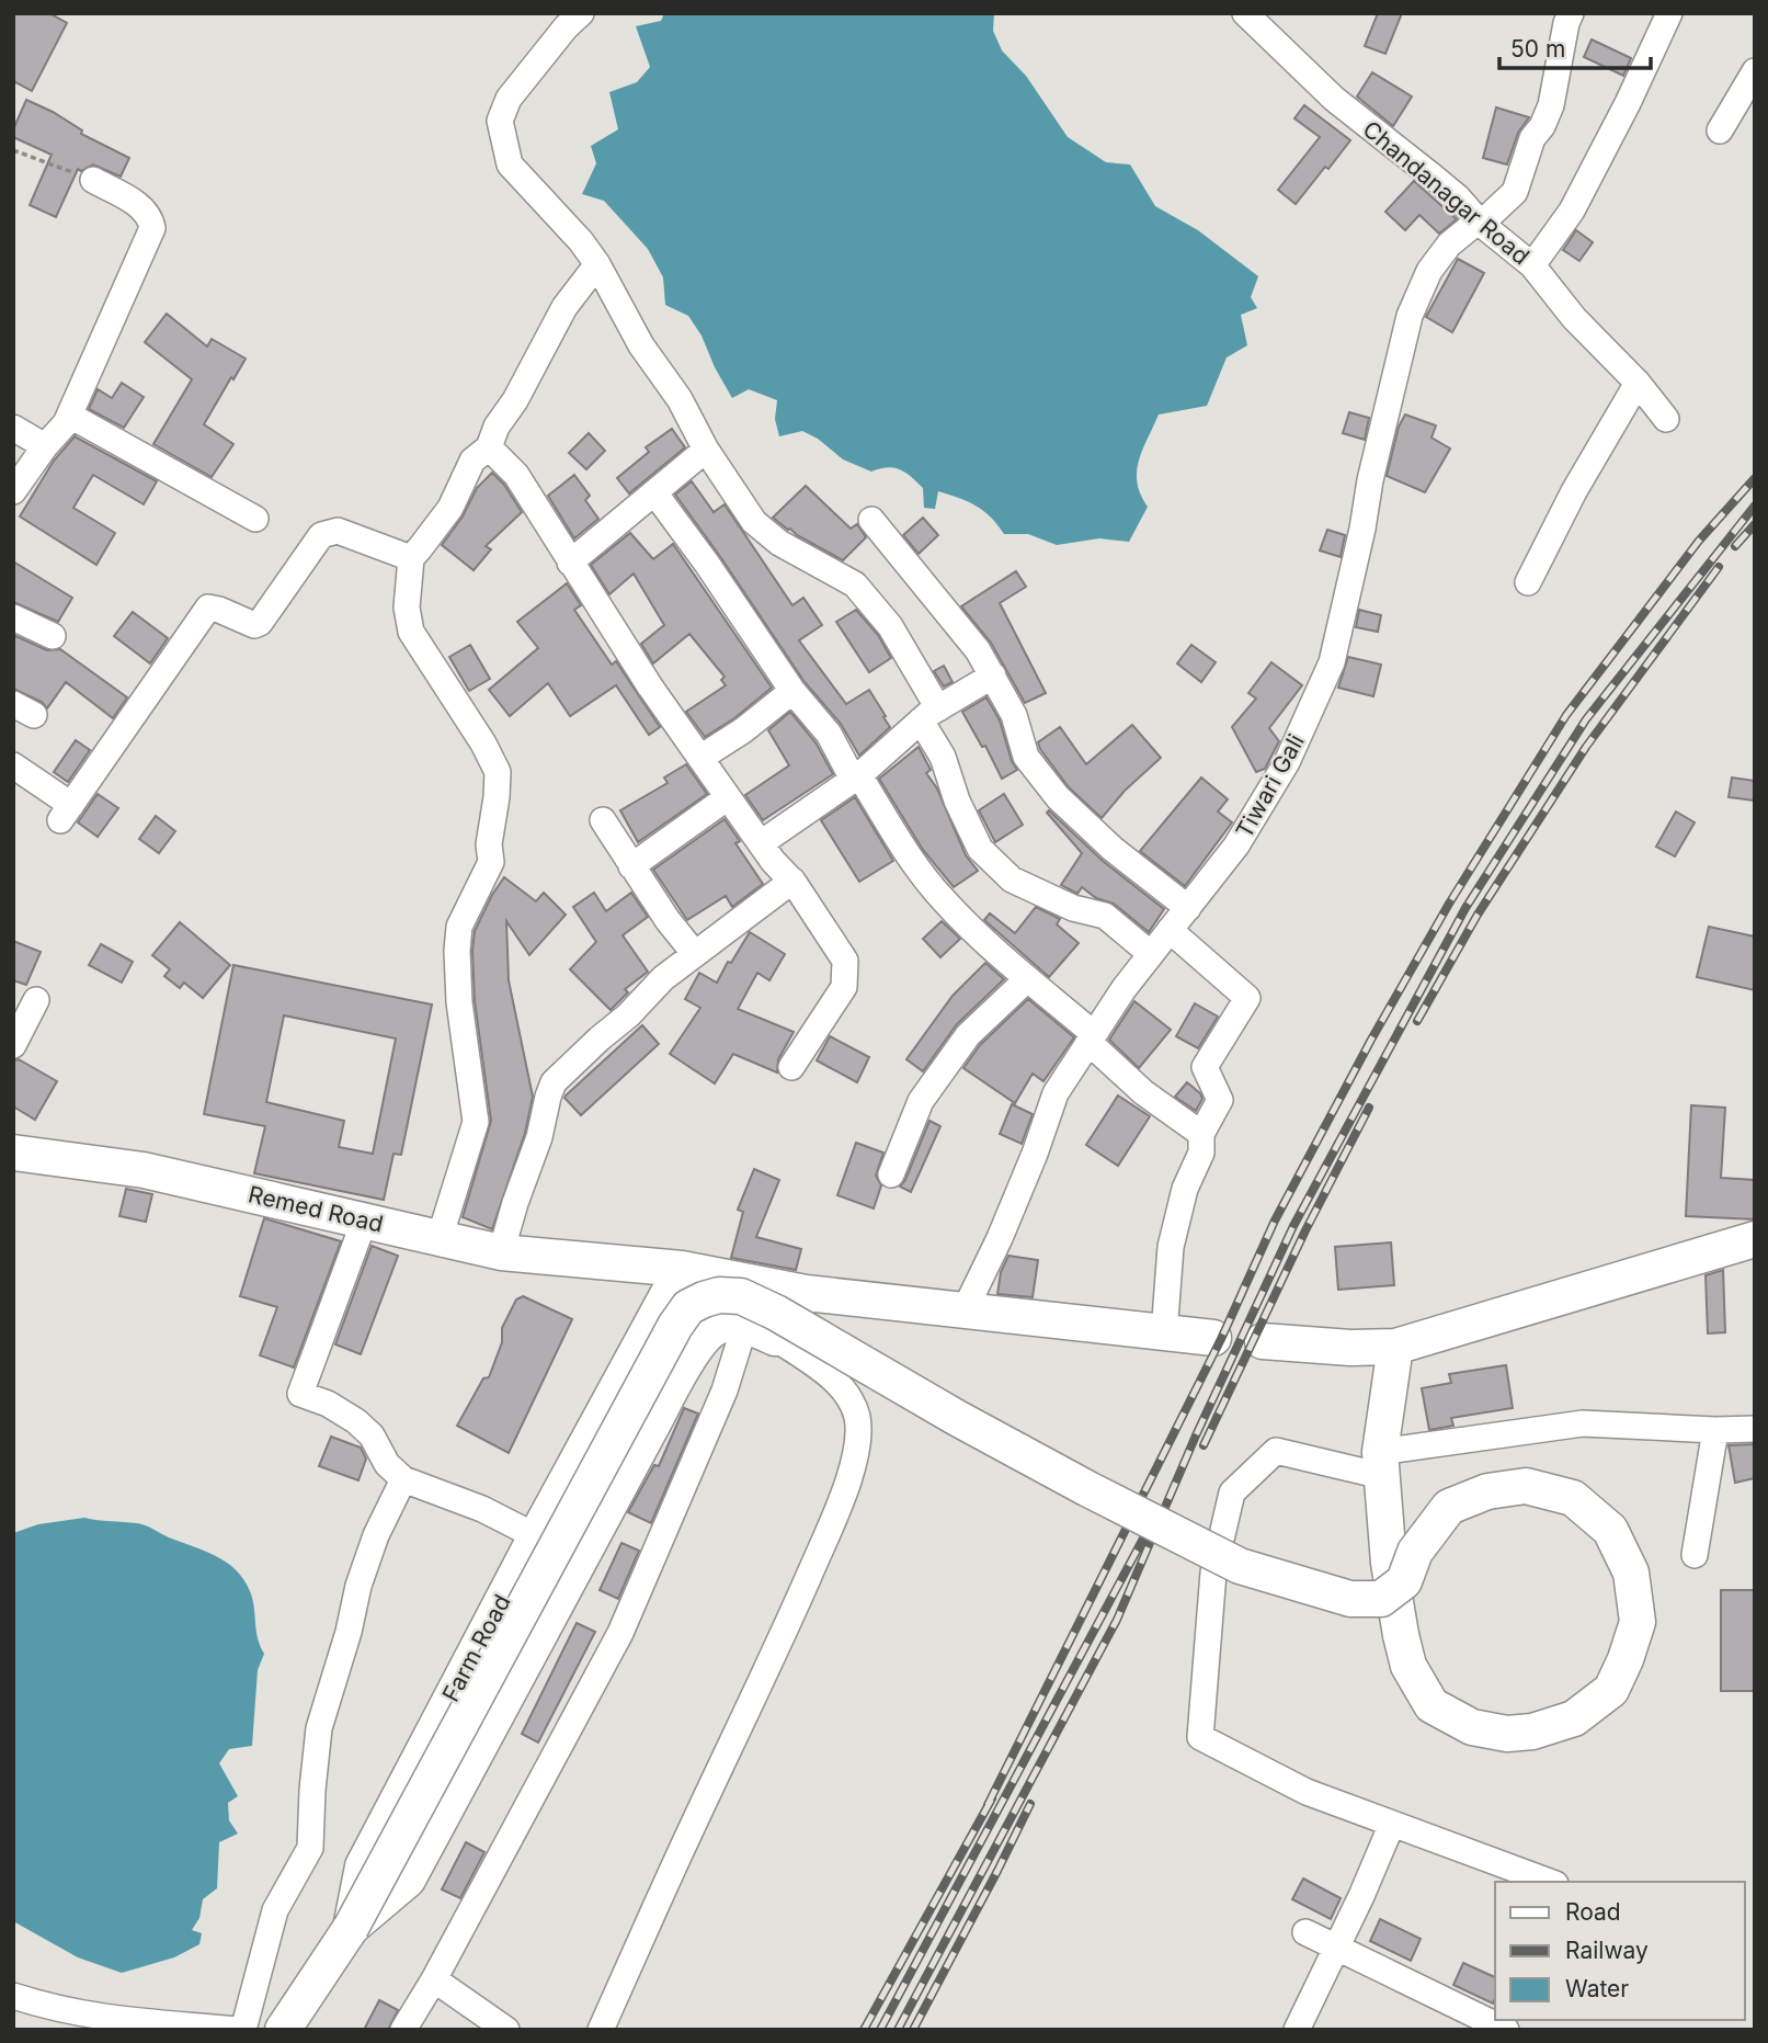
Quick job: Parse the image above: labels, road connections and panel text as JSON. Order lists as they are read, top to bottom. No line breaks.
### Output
{"streets":{"main road":["Remed Road","Farm Road"],"street":["Chandanagar Road","Tiwari Gali"]},"crossings":[["Chandanagar Road","Tiwari Gali"],["Tiwari Gali","Remed Road"],["Remed Road","Farm Road"]],"legend":["Road","Railway","Water"],"scale_bar":"50 m"}
